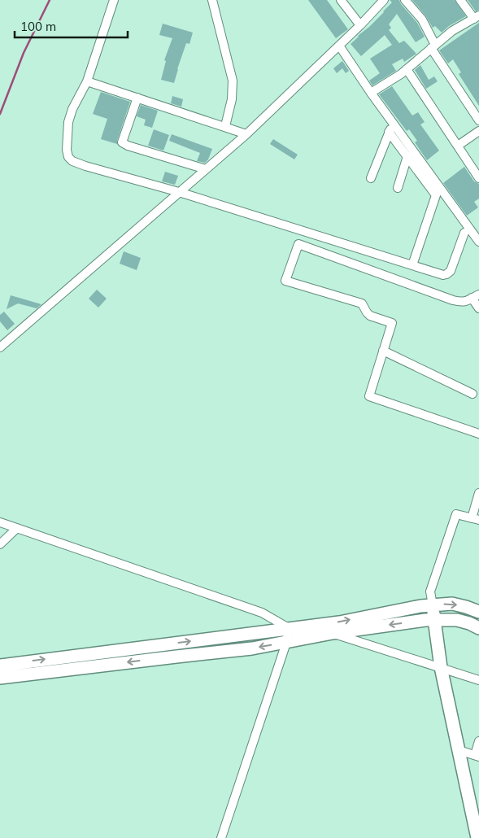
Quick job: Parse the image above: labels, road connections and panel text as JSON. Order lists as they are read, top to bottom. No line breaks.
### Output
{"scale_bar":"100 m"}
